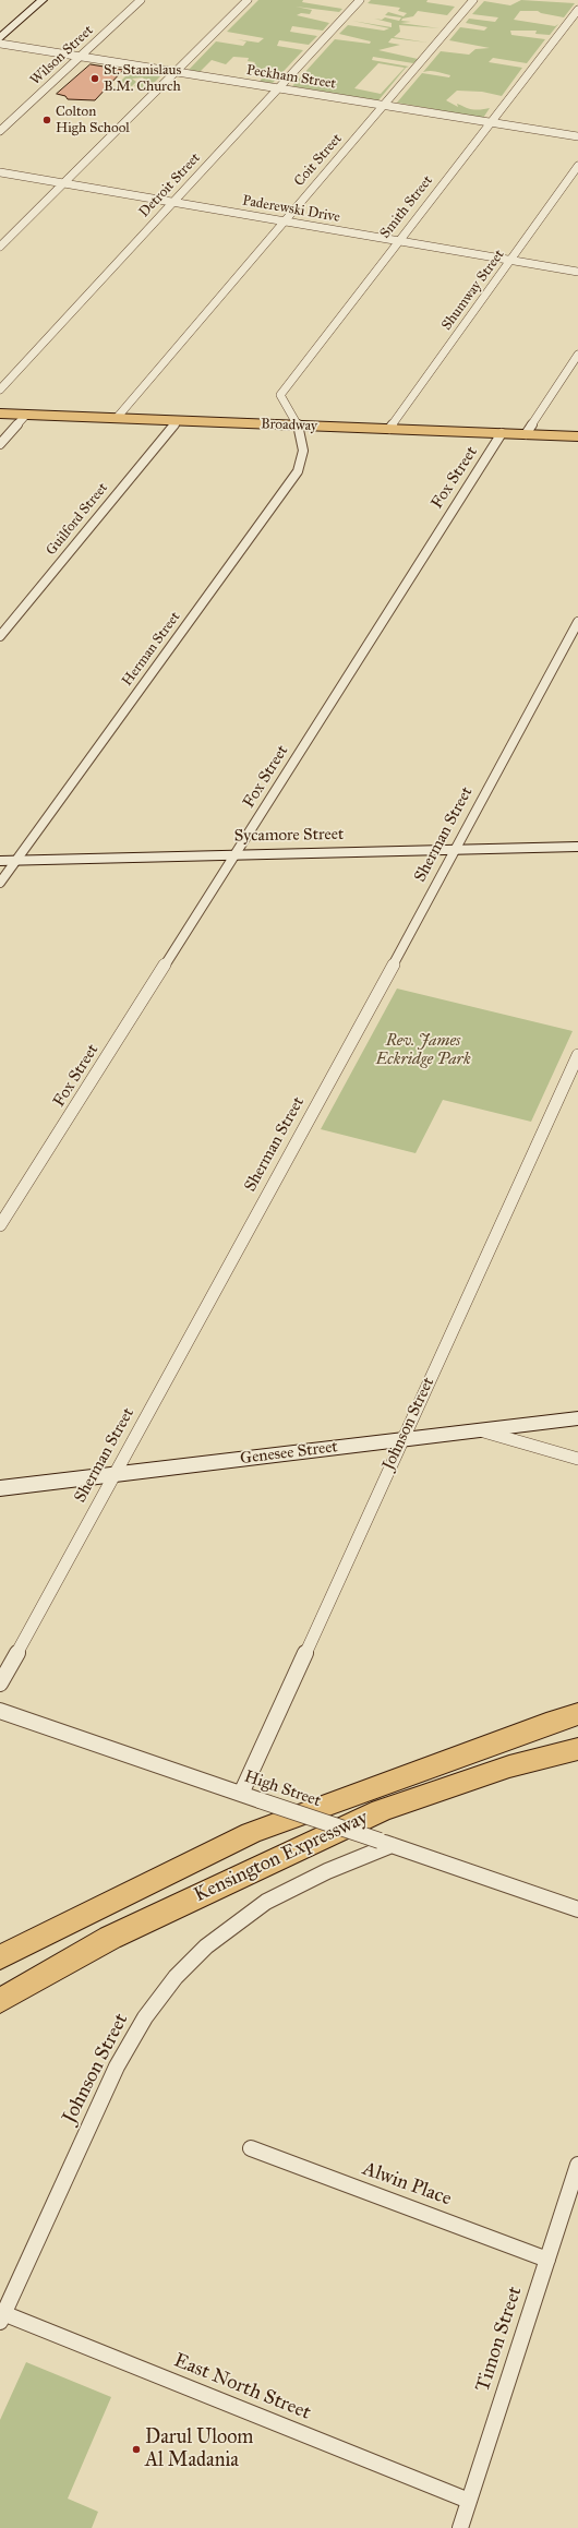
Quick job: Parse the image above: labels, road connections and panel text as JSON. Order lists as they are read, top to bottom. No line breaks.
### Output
{"streets":{"highway":["Kensington Expressway"],"main road":["Broadway"],"street":["Wilson Street","Peckham Street","Coit Street","Detroit Street","Smith Street","Paderewski Drive","Shumway Street","Fox Street","Guilford Street","Herman Street","Sherman Street","Sycamore Street","Johnson Street","Genesee Street","High Street","Alwin Place","Timon Street","East North Street"]},"crossings":[["Wilson Street","Peckham Street"],["Peckham Street","Coit Street"],["Peckham Street","Detroit Street"],["Peckham Street","Smith Street"],["Coit Street","Paderewski Drive"],["Coit Street","Broadway"],["Detroit Street","Paderewski Drive"],["Smith Street","Paderewski Drive"],["Smith Street","Broadway"],["Smith Street","Herman Street"],["Paderewski Drive","Shumway Street"],["Shumway Street","Broadway"],["Broadway","Fox Street"],["Broadway","Guilford Street"],["Broadway","Herman Street"],["Fox Street","Sycamore Street"],["Herman Street","Sycamore Street"],["Sherman Street","Sycamore Street"],["Sherman Street","Genesee Street"],["Johnson Street","Genesee Street"],["Johnson Street","High Street"],["Johnson Street","East North Street"],["Alwin Place","Timon Street"],["Timon Street","East North Street"]],"parks":["Rev. James Eckridge Park"],"places":["St. Stanislaus B.M. Church","Colton High School","Darul Uloom Al Madania"]}
